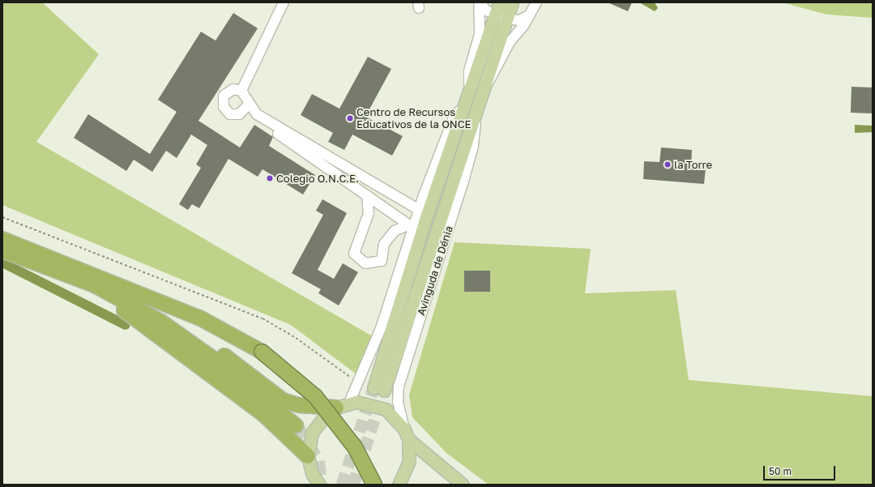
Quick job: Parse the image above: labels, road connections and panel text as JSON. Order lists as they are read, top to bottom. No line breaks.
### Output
{"streets":{"main road":["Avinguda de Dénia"]},"places":["Centro de Recursos Educativos de la ONCE","la Torre","Colegio O.N.C.E."],"scale_bar":"50 m"}
